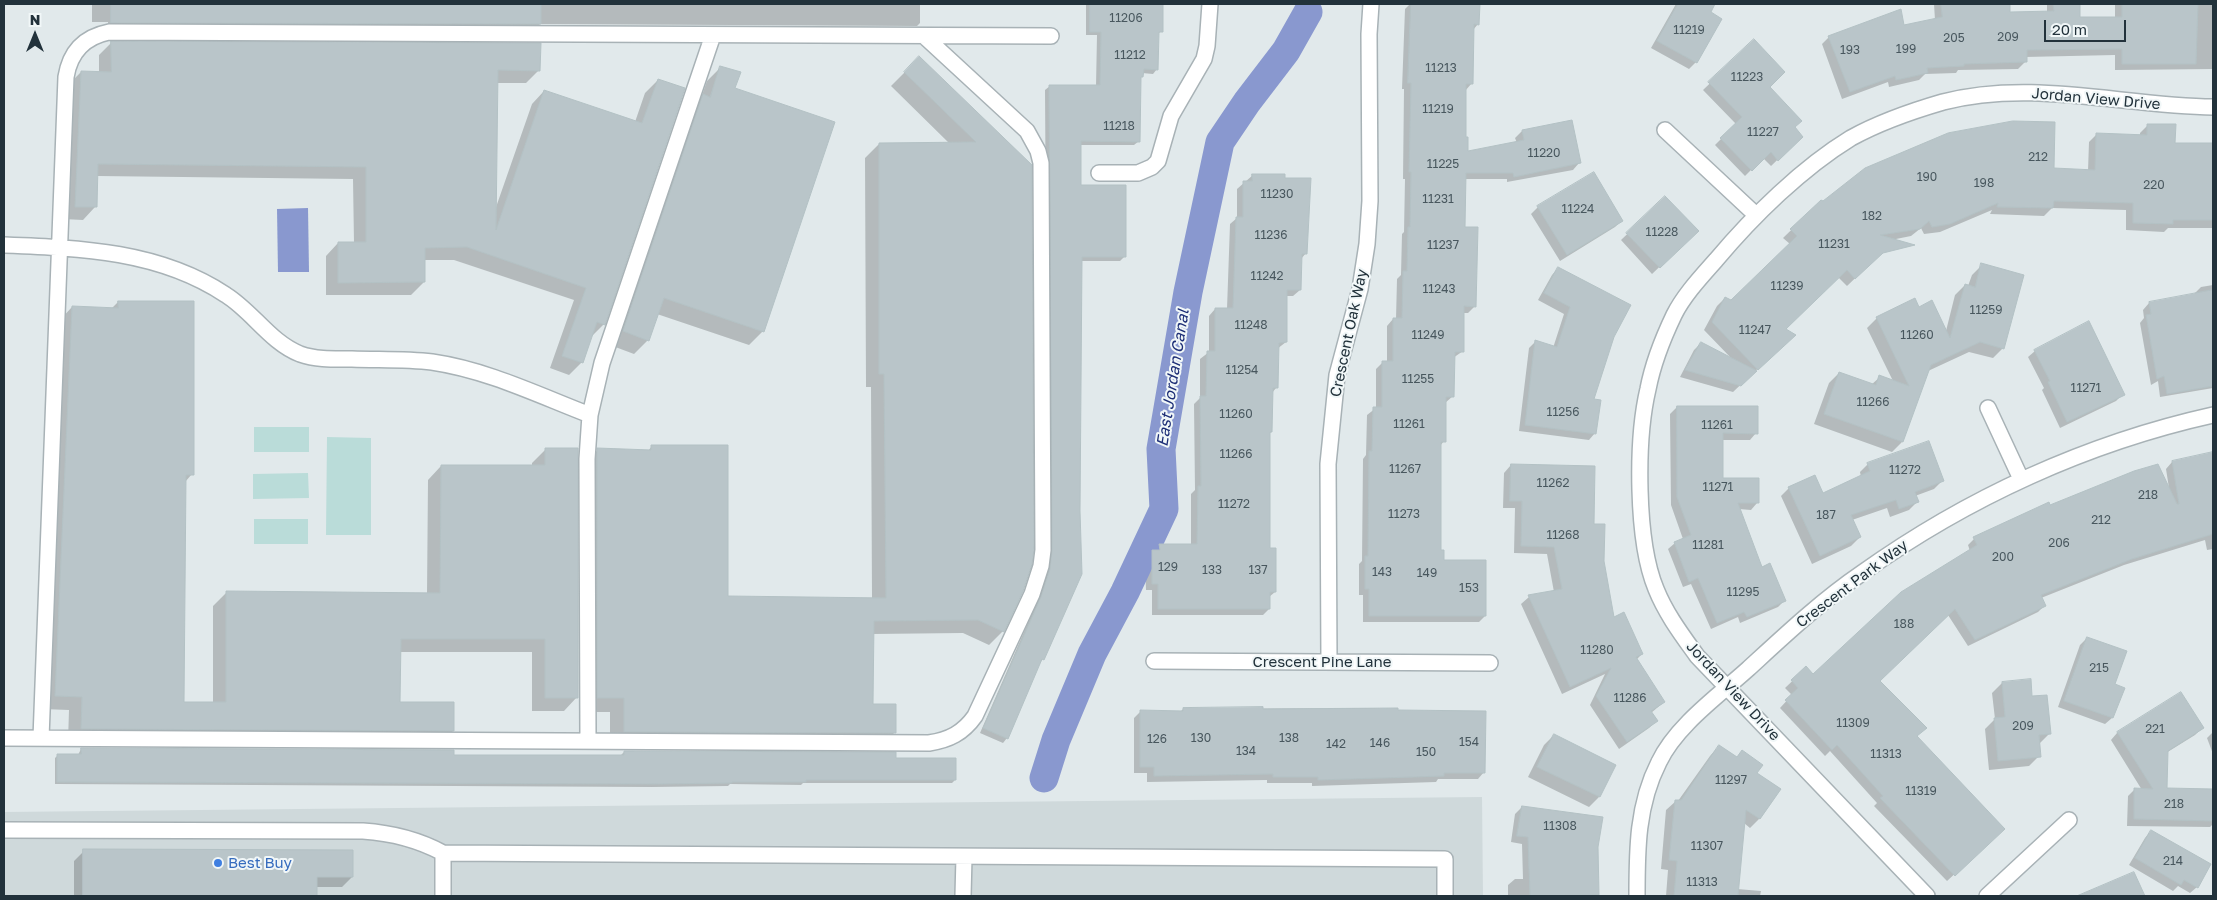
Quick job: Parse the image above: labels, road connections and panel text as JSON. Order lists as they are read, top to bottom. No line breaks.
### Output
{"streets":{"street":["Jordan View Drive","Crescent Oak Way","Crescent Park Way","Crescent Pine Lane"]},"crossings":[["Jordan View Drive","Crescent Park Way"],["Crescent Oak Way","Crescent Pine Lane"]],"water":["East Jordan Canal"],"places":["Best Buy"],"house_numbers":["11206","11219","209","205","199","193","11212","11213","11223","11219","11218","11227","11220","212","11225","190","198","220","11230","11231","11224","182","11228","11236","11231","11237","11242","11239","11243","11259","11248","11247","11249","11260","11254","11255","11271","11266","11256","11260","11261","11261","11266","11267","11272","11262","11271","218","11272","11273","187","212","11268","206","11281","200","129","133","137","143","149","153","11295","188","11280","215","11286","11309","209","221","130","138","126","154","146","142","134","150","11313","11297","11319","218","11308","11307","214","11313"],"scale_bar":"20 m","north":"top"}
